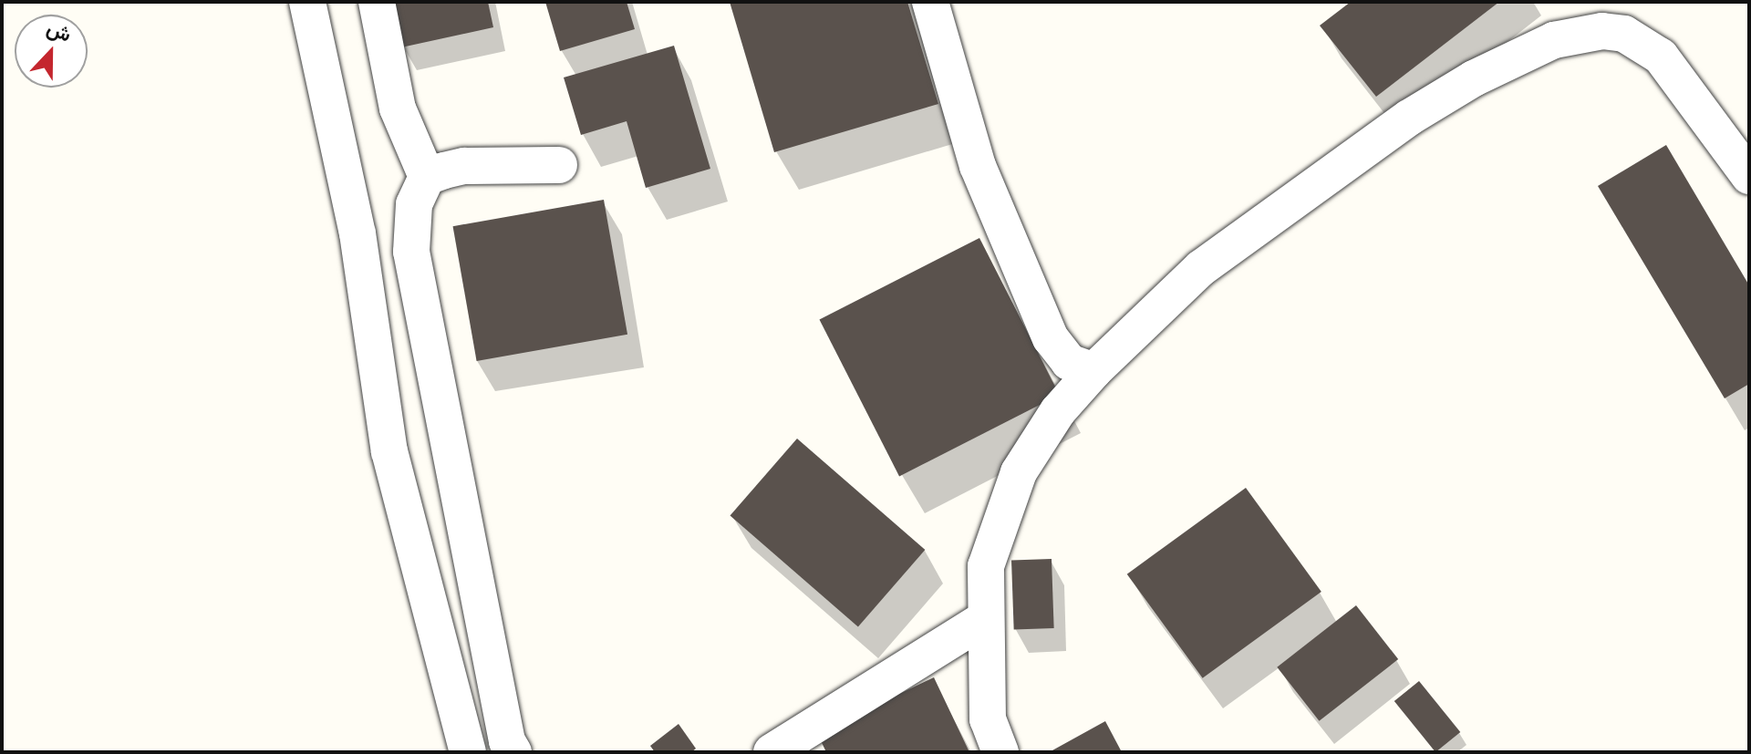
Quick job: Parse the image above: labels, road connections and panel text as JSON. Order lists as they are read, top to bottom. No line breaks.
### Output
{"north":"top"}
